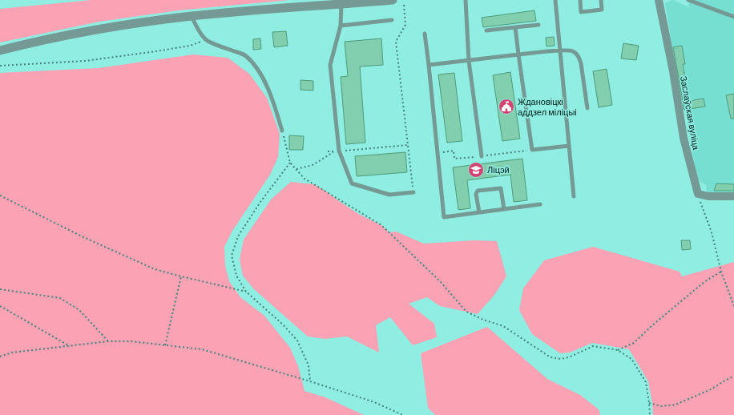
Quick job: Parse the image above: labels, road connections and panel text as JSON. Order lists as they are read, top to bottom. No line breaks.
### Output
{"streets":{"street":["Заслаўская вуліца"]},"places":{"public building":["Ждановіцкі аддзел міліцыі"],"school or university":["Ліцэй"]}}
